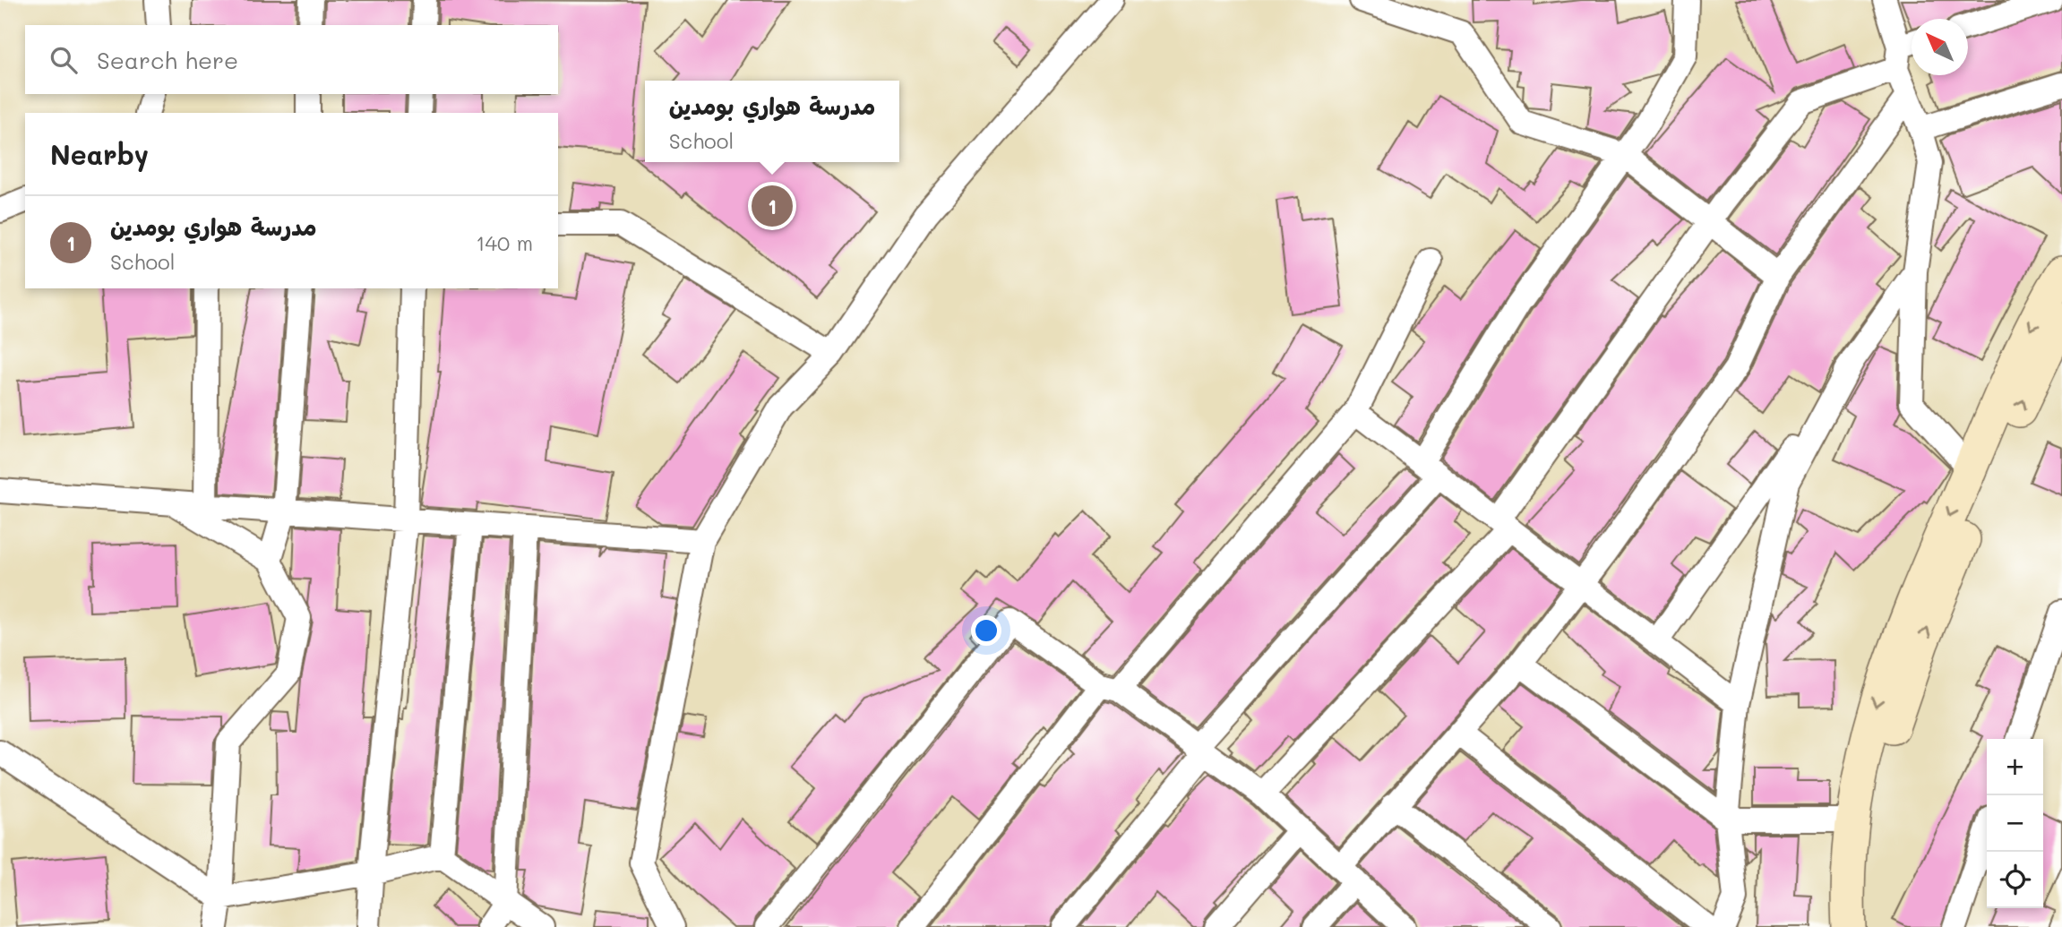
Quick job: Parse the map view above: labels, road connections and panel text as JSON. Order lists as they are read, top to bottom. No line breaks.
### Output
{"north":"top left","page":{"search":"Search here","popup":["مدرسة هواري بومدين","School"],"heading":"Nearby","pins":"1","list":[{"mark":"1","name":"مدرسة هواري بومدين","note":"School","value":"140 m"}],"map_buttons":["+","−"]}}
